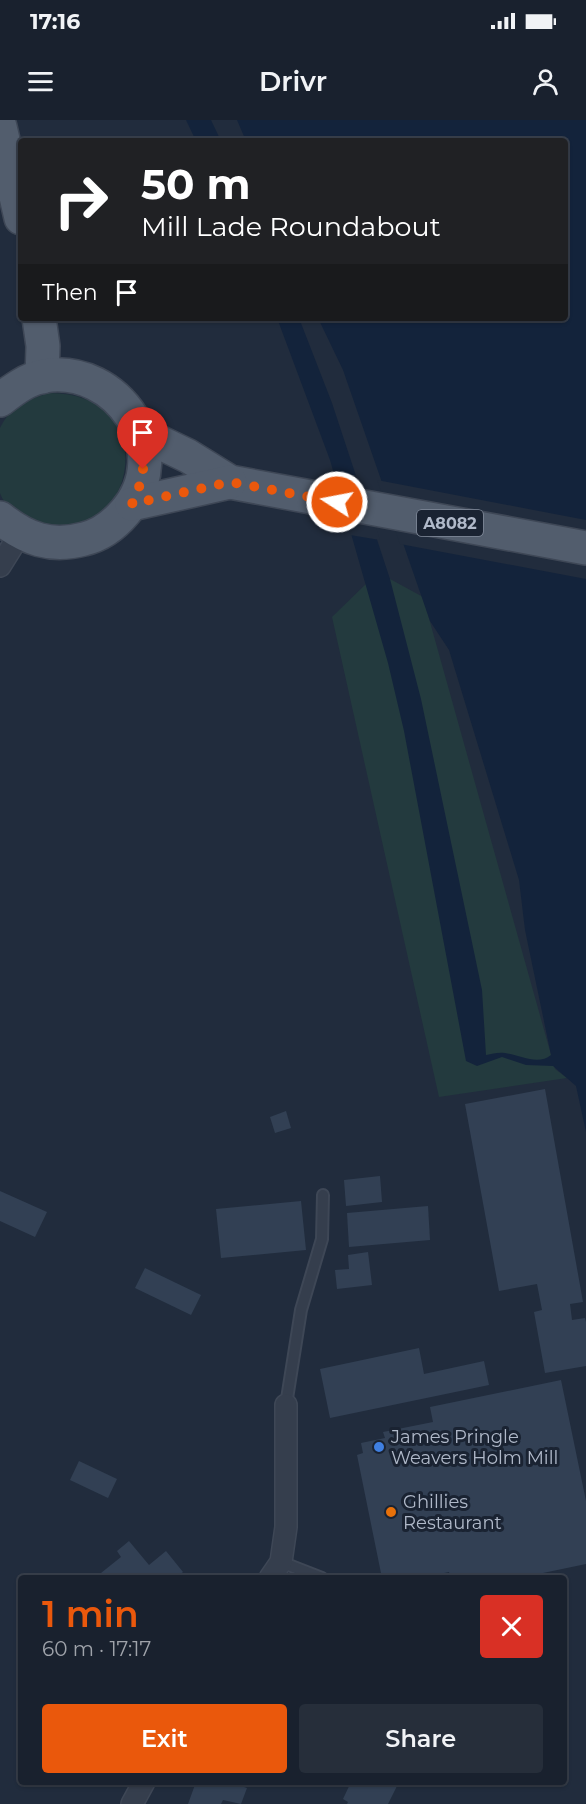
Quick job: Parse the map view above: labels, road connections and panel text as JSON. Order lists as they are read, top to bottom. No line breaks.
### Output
{"streets":{"main road":["A8082"]},"places":["James Pringle Weavers Holm Mill","Ghillies Restaurant"],"page":{"status":"17:16","header":"Drivr","turn":["50 m","Mill Lade Roundabout"],"then":"Then","heading":["1 min","60 m · 17:17"],"buttons":["Exit","Share"]}}
